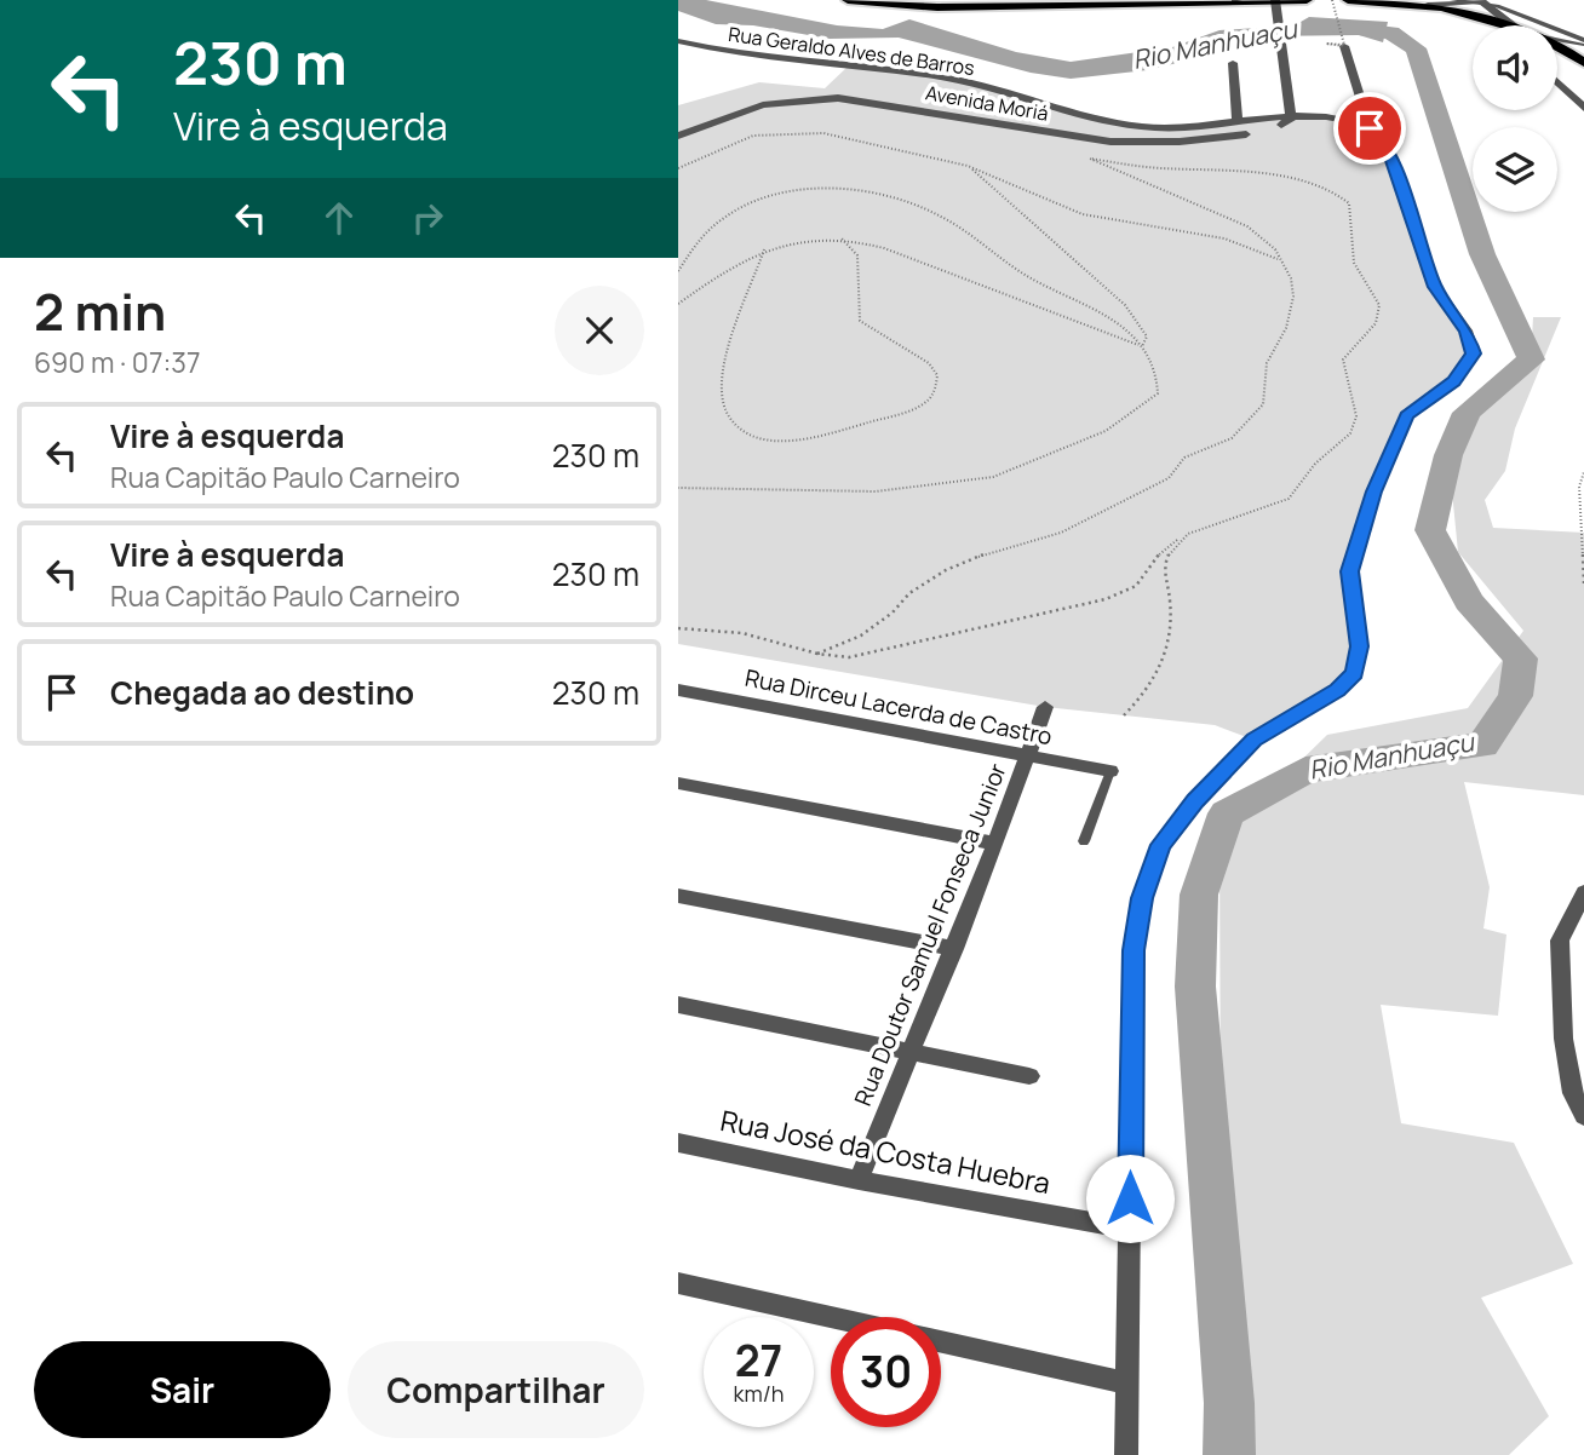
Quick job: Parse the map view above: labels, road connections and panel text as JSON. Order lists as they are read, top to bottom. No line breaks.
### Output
{"streets":{"street":["Rua Geraldo Alves de Barros","Avenida Moriá","Rua Dirceu Lacerda de Castro","Rua Doutor Samuel Fonseca Junior","Rua José da Costa Huebra"]},"crossings":[["Rua Geraldo Alves de Barros","Avenida Moriá"],["Rua Dirceu Lacerda de Castro","Rua Doutor Samuel Fonseca Junior"],["Rua Doutor Samuel Fonseca Junior","Rua José da Costa Huebra"]],"water":["Rio Manhuaçu"],"page":{"turn":["230 m","Vire à esquerda"],"heading":["2 min","690 m · 07:37"],"list":[{"name":"Vire à esquerda","note":"Rua Capitão Paulo Carneiro","value":"230 m"},{"name":"Vire à esquerda","note":"Rua Capitão Paulo Carneiro","value":"230 m"},{"name":"Chegada ao destino","value":"230 m"}],"speed":"27 km/h","limit":"30","buttons":["Sair","Compartilhar"]}}
